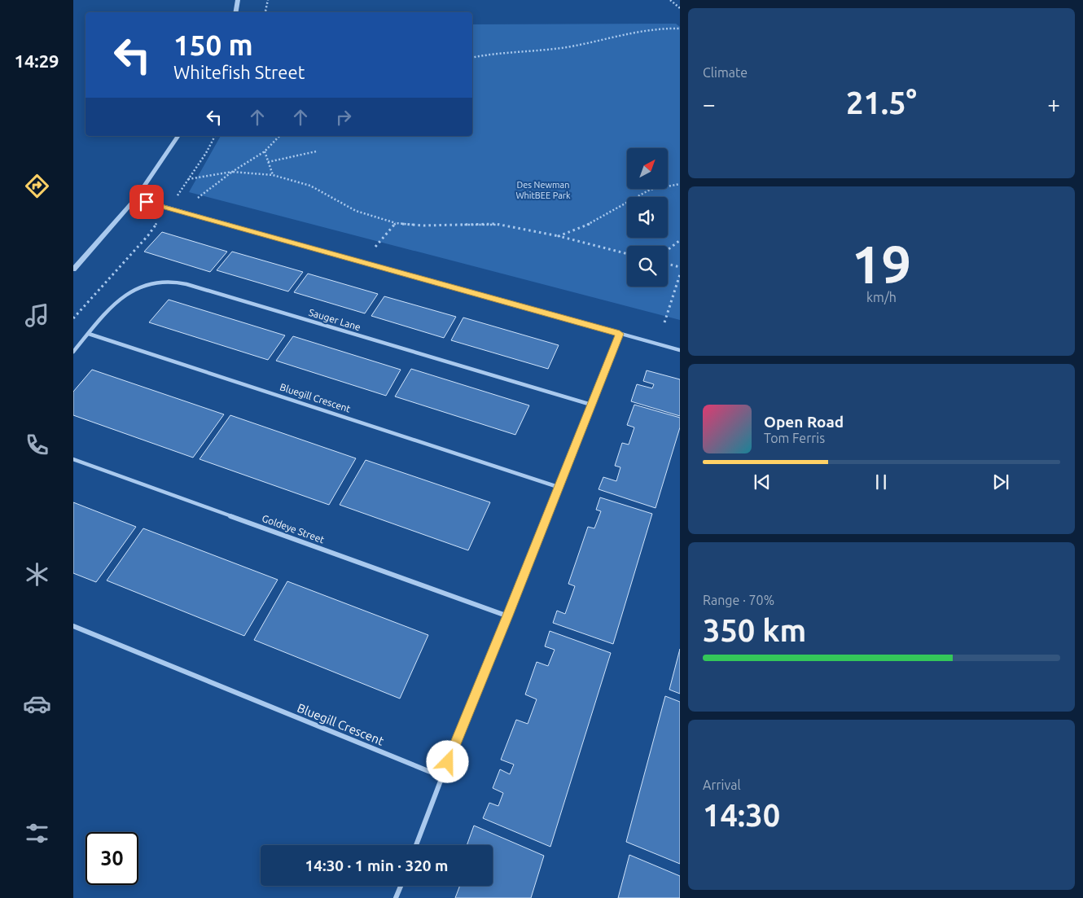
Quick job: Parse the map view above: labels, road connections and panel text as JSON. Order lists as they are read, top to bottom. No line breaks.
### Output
{"streets":{"street":["Sauger Lane","Bluegill Crescent","Goldeye Street"]},"crossings":[["Sauger Lane","Bluegill Crescent"]],"parks":["Des Newman WhitBEE Park"],"north":"top right","page":{"tabs":"14:29","tile":["Climate",["19","km/h"],["Range · 70%","350 km"],["Arrival","14:30"]],"turn":["150 m","Whitefish Street"],"heat":["−","21.5°","+"],"song":["Open Road","Tom Ferris"],"limit":"30","trip":"14:30 · 1 min · 320 m"}}
